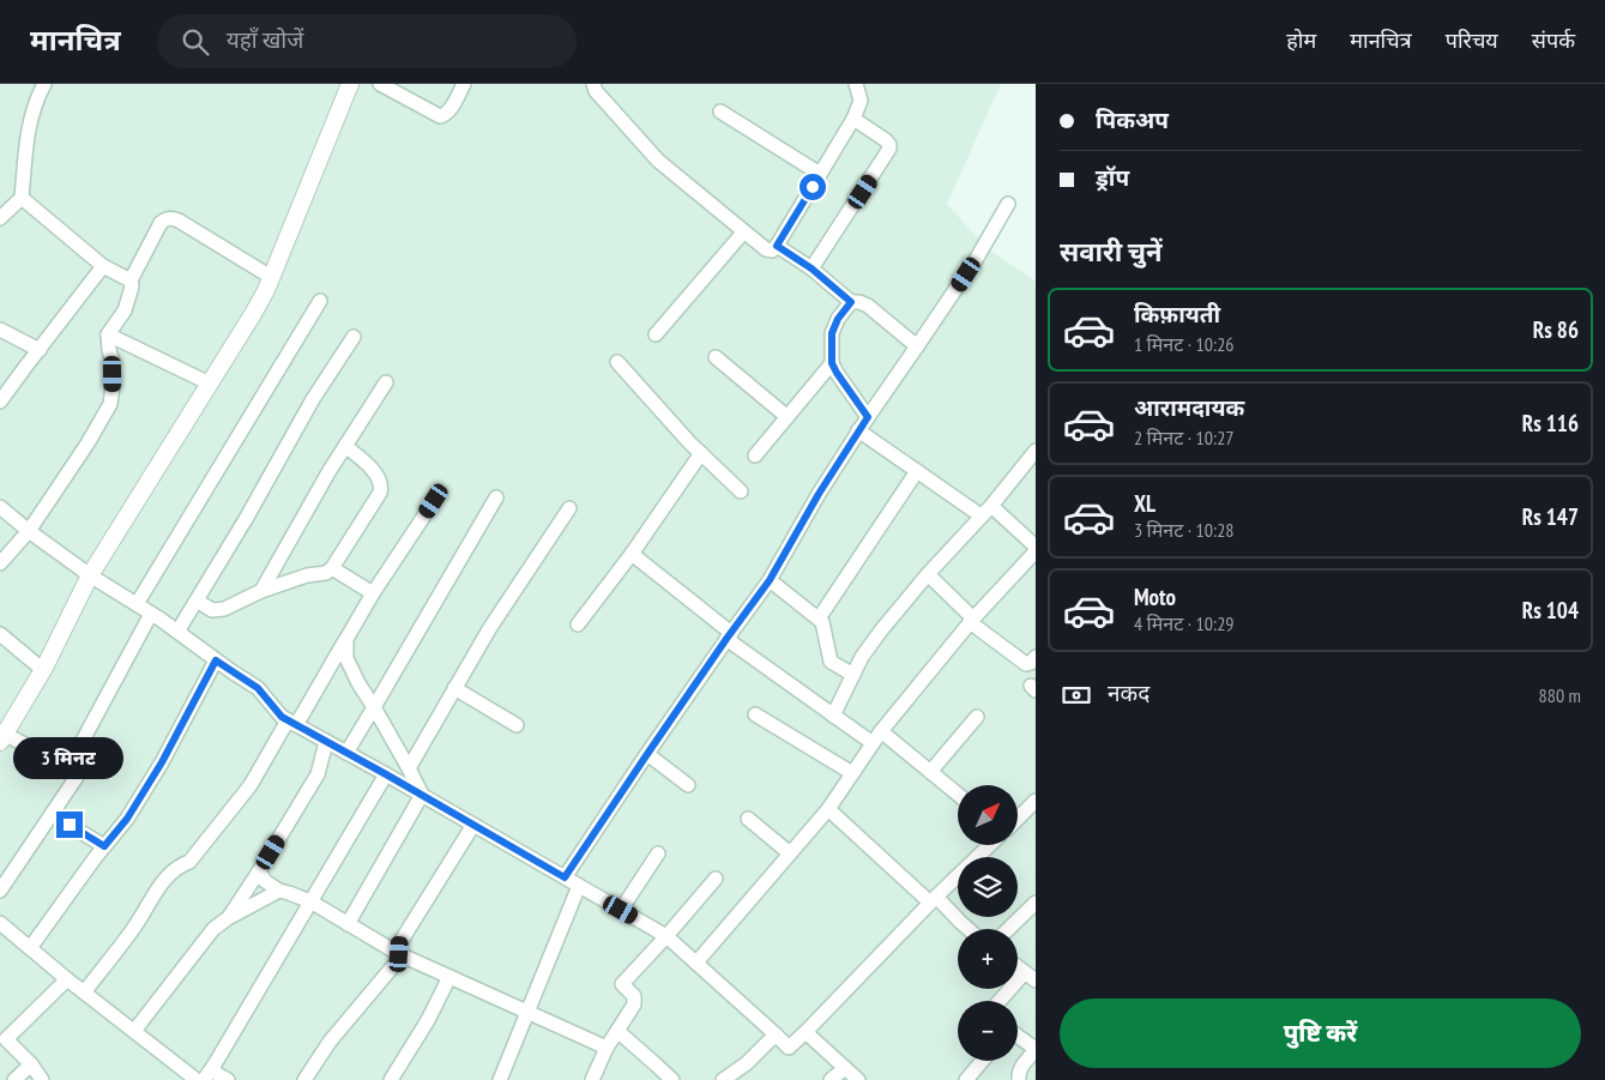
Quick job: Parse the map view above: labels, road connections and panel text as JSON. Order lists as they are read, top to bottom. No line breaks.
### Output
{"north":"top right","page":{"header":"मानचित्र","search":"यहाँ खोजें","nav":["होम","मानचित्र","परिचय","संपर्क"],"banner":["पिकअप","ड्रॉप"],"heading":"सवारी चुनें","list":[{"name":"किफ़ायती","note":"1 मिनट · 10:26","value":"Rs 86"},{"name":"आरामदायक","note":"2 मिनट · 10:27","value":"Rs 116"},{"name":"XL","note":"3 मिनट · 10:28","value":"Rs 147"},{"name":"Moto","note":"4 मिनट · 10:29","value":"Rs 104"}],"pay":["नकद","880 m"],"bubble":"3 मिनट","map_buttons":["+","−"],"buttons":"पुष्टि करें"}}
